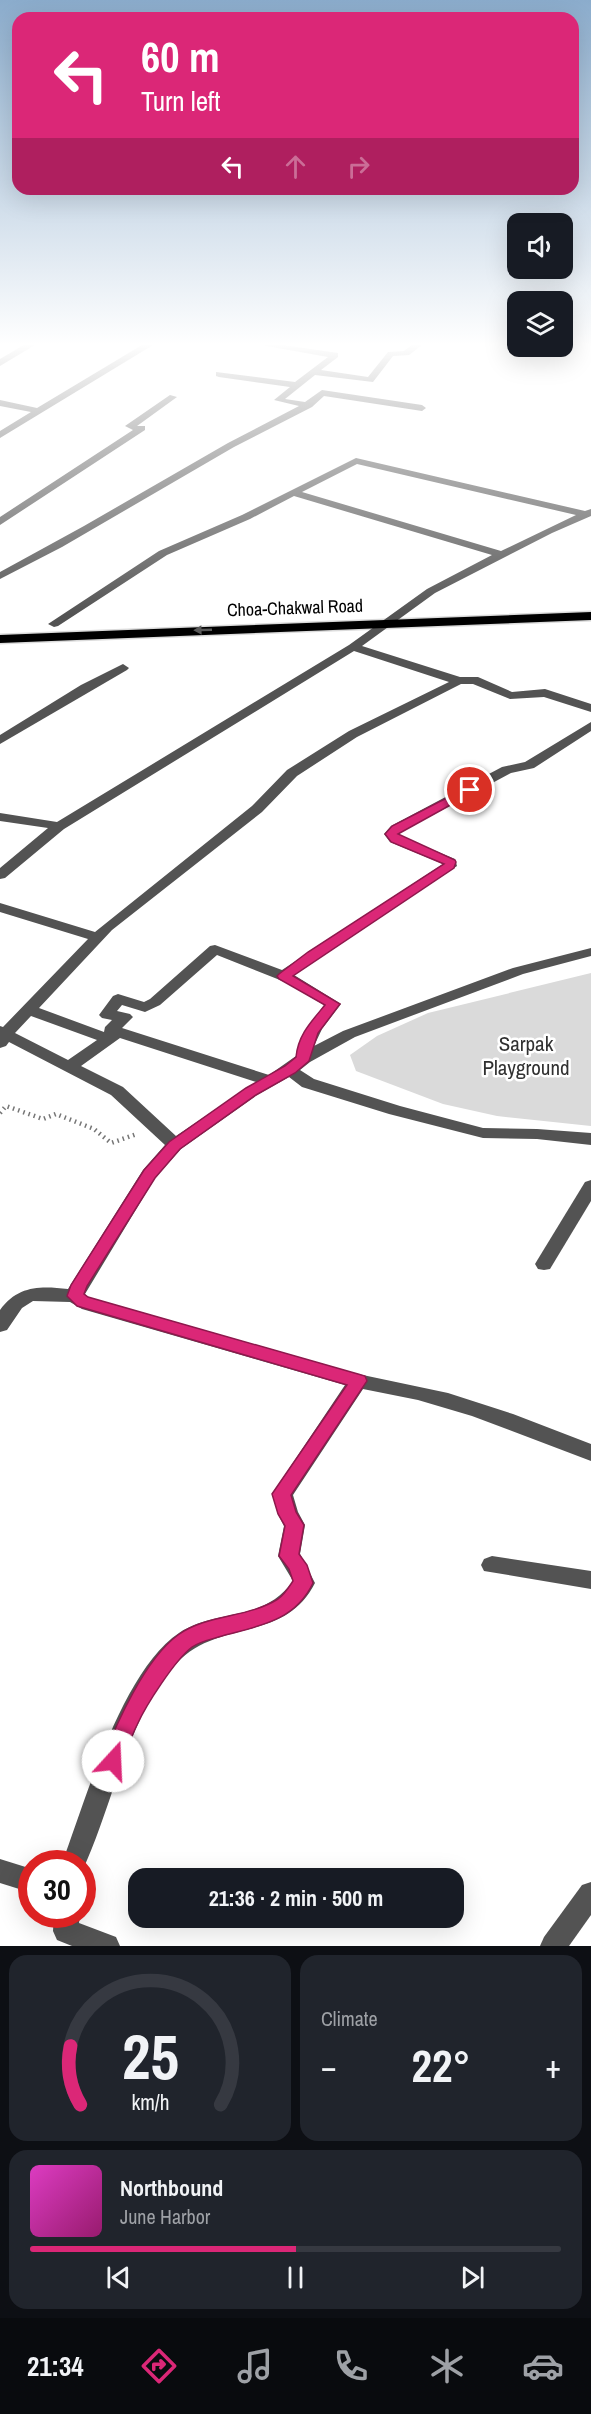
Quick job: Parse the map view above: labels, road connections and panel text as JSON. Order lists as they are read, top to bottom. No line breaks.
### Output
{"streets":{"highway":["Choa-Chakwal Road"]},"parks":["Sarpak Playground"],"page":{"turn":["60 m","Turn left"],"limit":"30","trip":"21:36 · 2 min · 500 m","tile":"Climate","heat":["−","22°","+"],"song":["Northbound","June Harbor"],"tabs":"21:34","gauge":["25","km/h"]}}
